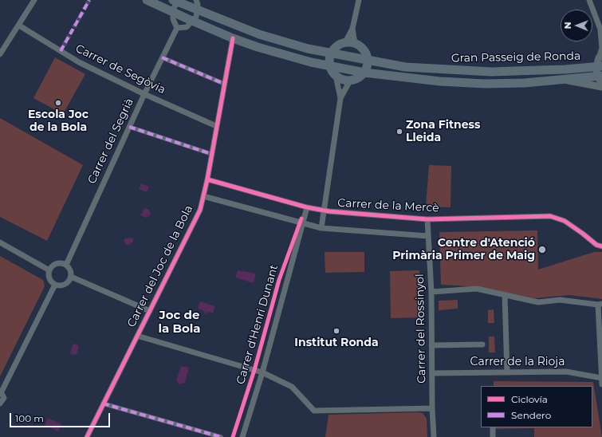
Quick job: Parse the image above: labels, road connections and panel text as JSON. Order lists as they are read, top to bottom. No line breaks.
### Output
{"streets":{"main road":["Gran Passeig de Ronda"],"street":["Carrer de Segòvia","Carrer del Segrià","Carrer de la Mercè","Carrer del Joc de la Bola","Carrer d'Henri Dunant","Carrer del Rossinyol","Carrer de la Rioja"]},"crossings":[["Gran Passeig de Ronda","Carrer del Joc de la Bola"],["Carrer de Segòvia","Carrer del Segrià"],["Carrer de Segòvia","Carrer del Joc de la Bola"],["Carrer de la Mercè","Carrer del Joc de la Bola"],["Carrer de la Mercè","Carrer d'Henri Dunant"],["Carrer de la Mercè","Carrer del Rossinyol"],["Carrer del Rossinyol","Carrer de la Rioja"]],"districts":["Joc de la Bola"],"places":["Escola Joc de la Bola","Zona Fitness Lleida","Centre d'Atenció Primària Primer de Maig","Institut Ronda"],"legend":["Ciclovía","Sendero"],"scale_bar":"100 m","north":"left"}
